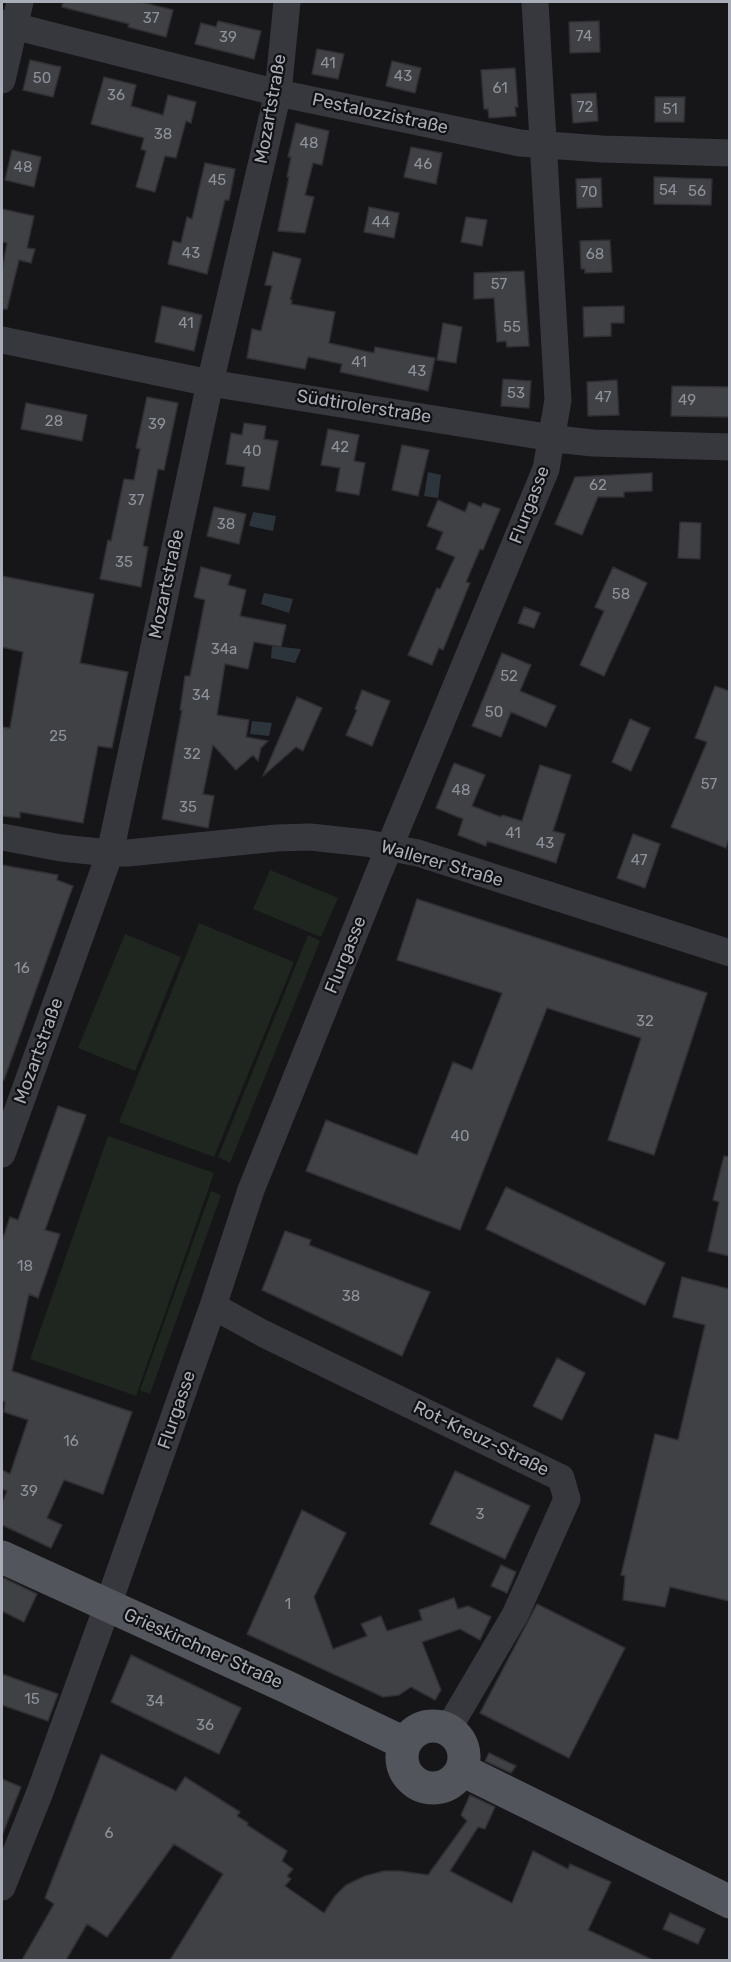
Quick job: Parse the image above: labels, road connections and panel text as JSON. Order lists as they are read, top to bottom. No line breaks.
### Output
{"streets":{"main road":["Grieskirchner Straße"],"street":["Mozartstraße","Pestalozzistraße","Südtirolerstraße","Flurgasse","Wallerer Straße","Rot-Kreuz-Straße"]},"crossings":[["Mozartstraße","Pestalozzistraße"],["Mozartstraße","Südtirolerstraße"],["Mozartstraße","Wallerer Straße"],["Pestalozzistraße","Flurgasse"],["Südtirolerstraße","Flurgasse"],["Flurgasse","Wallerer Straße"],["Flurgasse","Rot-Kreuz-Straße"],["Flurgasse","Grieskirchner Straße"],["Rot-Kreuz-Straße","Grieskirchner Straße"]],"house_numbers":["37","74","39","41","43","50","61","36","72","51","38","48","46","48","45","54","56","70","44","43","68","57","41","55","41","43","53","47","49","28","39","42","40","62","37","38","35","58","34a","52","34","50","25","32","57","48","35","41","43","47","16","32","40","18","38","16","39","3","1","15","34","36","6"]}
